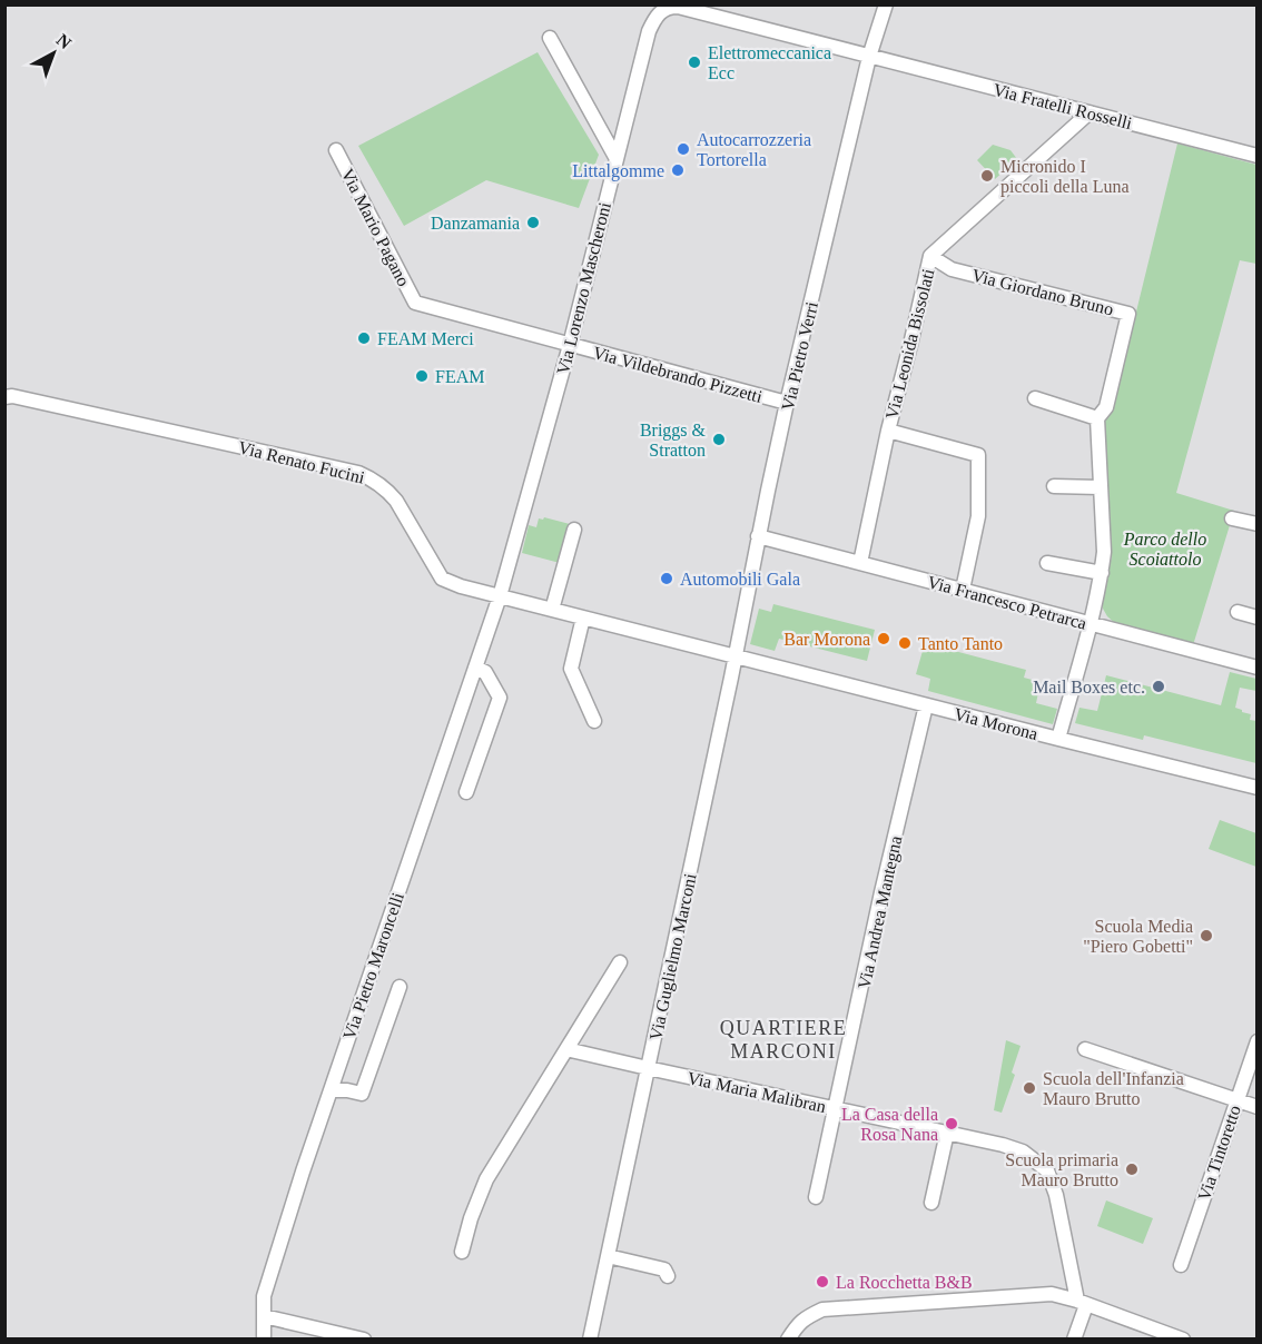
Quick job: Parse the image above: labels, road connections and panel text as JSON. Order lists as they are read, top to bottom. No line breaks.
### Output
{"streets":{"street":["Via Fratelli Rosselli","Via Mario Pagano","Via Lorenzo Mascheroni","Via Giordano Bruno","Via Leonida Bissolati","Via Pietro Verri","Via Vildebrando Pizzetti","Via Renato Fucini","Via Francesco Petrarca","Via Morona","Via Andrea Mantegna","Via Guglielmo Marconi","Via Pietro Maroncelli","Via Maria Malibran","Via Tintoretto"]},"crossings":[["Via Fratelli Rosselli","Via Lorenzo Mascheroni"],["Via Fratelli Rosselli","Via Leonida Bissolati"],["Via Fratelli Rosselli","Via Pietro Verri"],["Via Mario Pagano","Via Lorenzo Mascheroni"],["Via Mario Pagano","Via Vildebrando Pizzetti"],["Via Lorenzo Mascheroni","Via Vildebrando Pizzetti"],["Via Lorenzo Mascheroni","Via Renato Fucini"],["Via Lorenzo Mascheroni","Via Pietro Maroncelli"],["Via Giordano Bruno","Via Leonida Bissolati"],["Via Giordano Bruno","Via Francesco Petrarca"],["Via Giordano Bruno","Via Morona"],["Via Leonida Bissolati","Via Francesco Petrarca"],["Via Pietro Verri","Via Vildebrando Pizzetti"],["Via Pietro Verri","Via Renato Fucini"],["Via Pietro Verri","Via Francesco Petrarca"],["Via Pietro Verri","Via Morona"],["Via Pietro Verri","Via Guglielmo Marconi"],["Via Renato Fucini","Via Morona"],["Via Renato Fucini","Via Guglielmo Marconi"],["Via Renato Fucini","Via Pietro Maroncelli"],["Via Morona","Via Andrea Mantegna"],["Via Morona","Via Guglielmo Marconi"],["Via Andrea Mantegna","Via Maria Malibran"],["Via Guglielmo Marconi","Via Maria Malibran"]],"districts":["QUARTIERE MARCONI"],"parks":["Parco dello Scoiattolo"],"places":["Elettromeccanica Ecc","Autocarrozzeria Tortorella","Littalgomme","Micronido I piccoli della Luna","Danzamania","FEAM Merci","FEAM","Briggs & Stratton","Automobili Gala","Bar Morona","Tanto Tanto","Mail Boxes etc.","Scuola Media \"Piero Gobetti\"","Scuola dell'Infanzia Mauro Brutto","La Casa della Rosa Nana","Scuola primaria Mauro Brutto","La Rocchetta B&B"],"north":"top right"}
